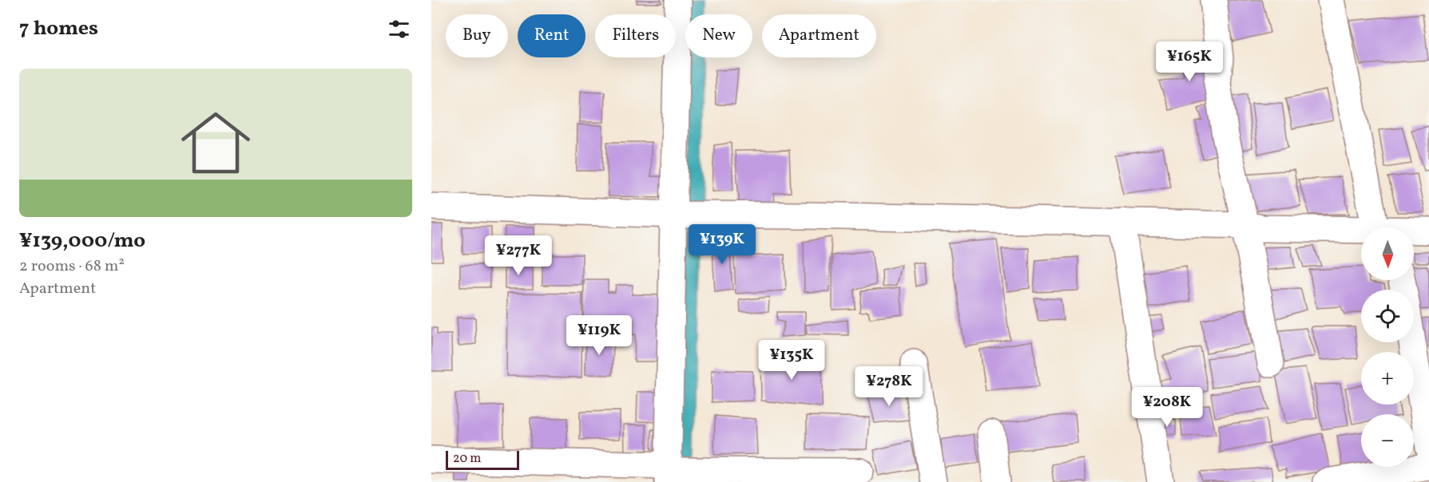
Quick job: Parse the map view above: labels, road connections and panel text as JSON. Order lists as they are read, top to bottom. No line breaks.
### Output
{"scale_bar":"20 m","north":"bottom","page":{"heading":"7 homes","chip":["Buy","Rent","Filters","New","Apartment"],"price":["¥165K","¥139K","¥277K","¥119K","¥135K","¥278K","¥208K"],"list":[{"name":"¥139,000/mo","note":"2 rooms · 68 m² · Apartment"}],"map_buttons":["+","−"],"scale":"20 m"}}
